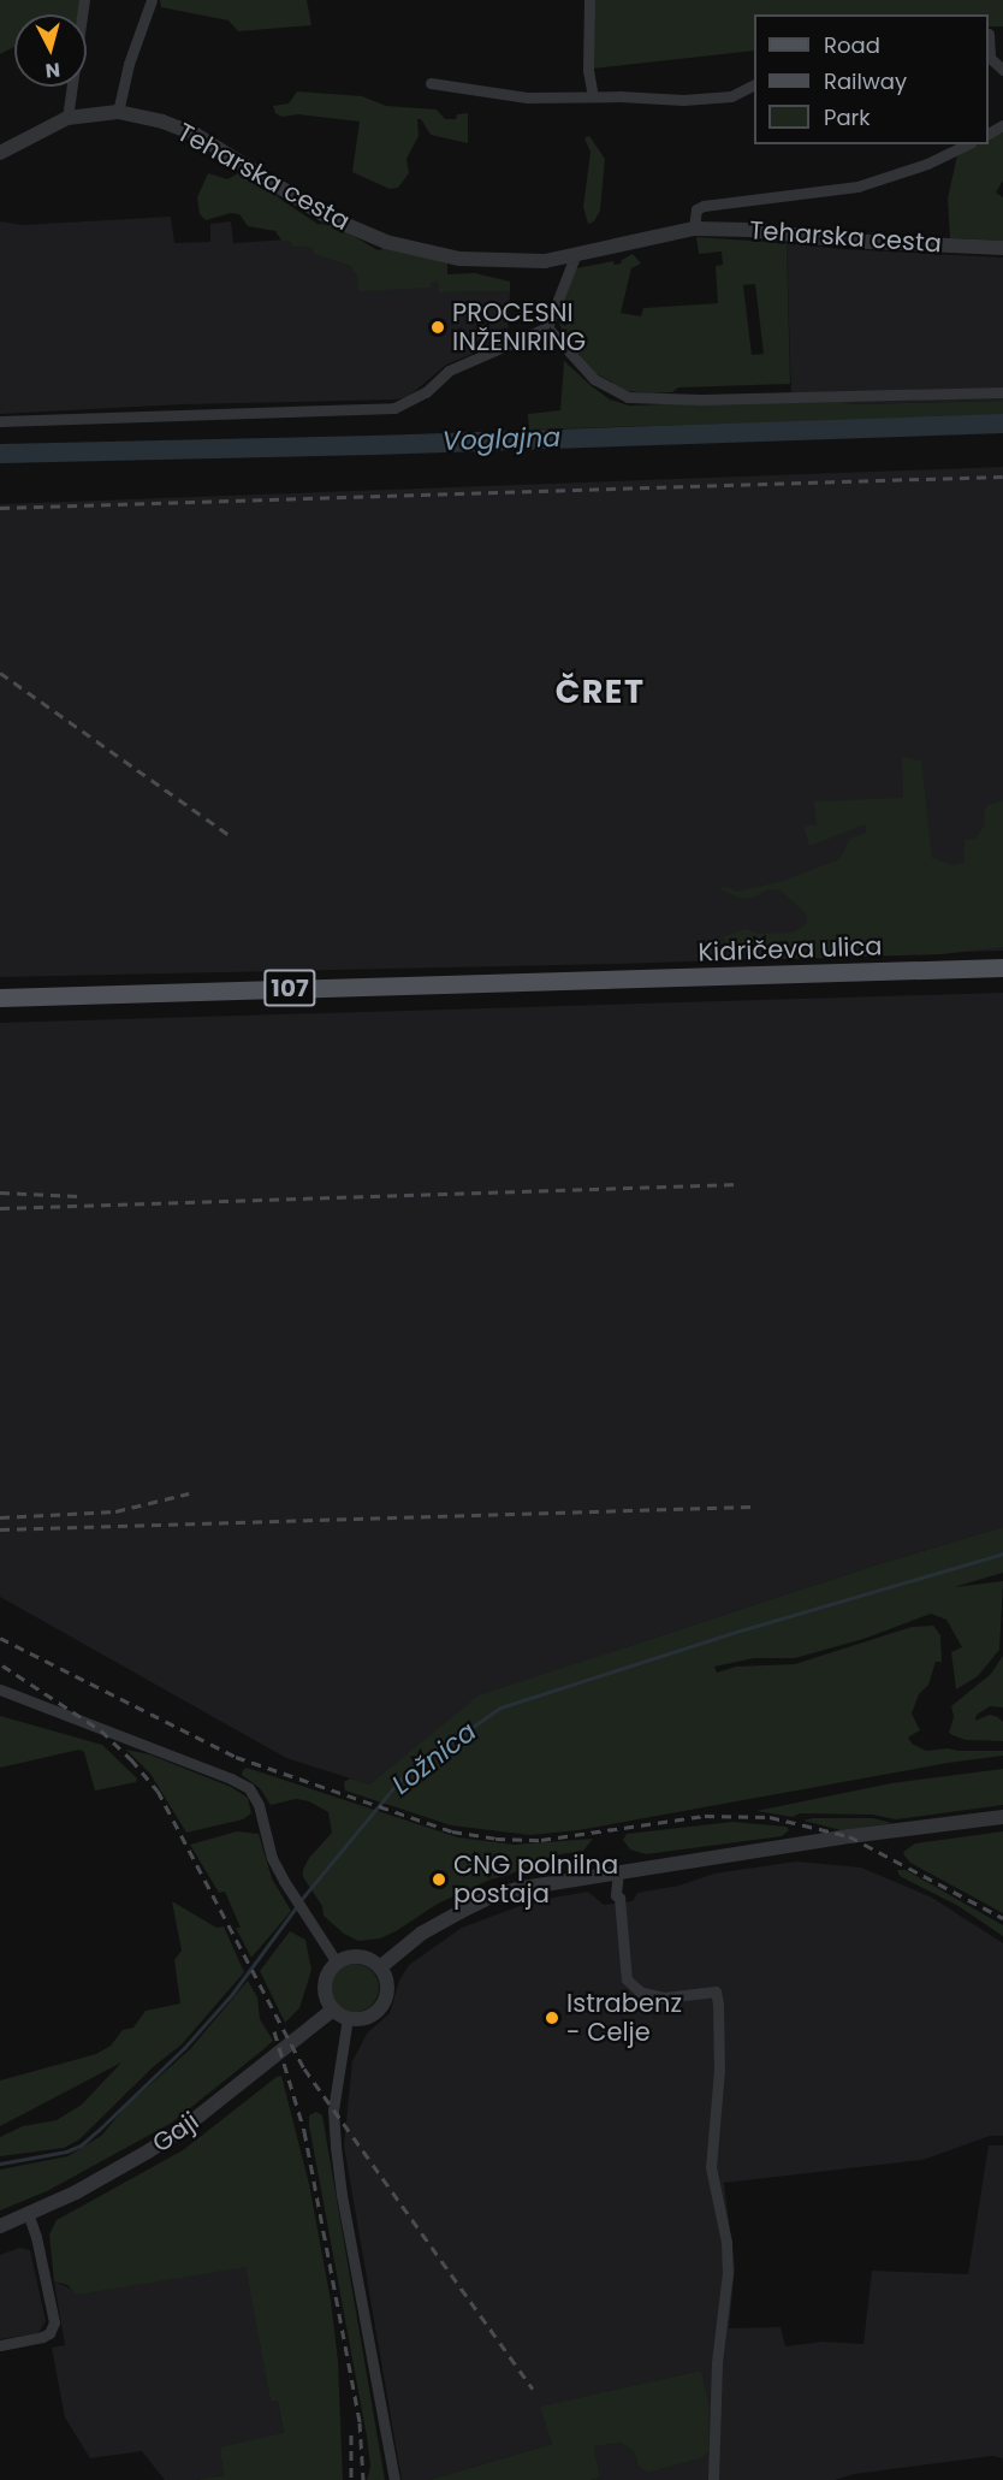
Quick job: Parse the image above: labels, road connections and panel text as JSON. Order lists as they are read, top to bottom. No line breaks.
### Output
{"streets":{"main road":["Kidričeva ulica","107"],"street":["Teharska cesta","Gaji"]},"districts":["ČRET"],"water":["Voglajna","Ložnica"],"places":["PROCESNI INŽENIRING","CNG polnilna postaja","Istrabenz - Celje"],"legend":["Road","Railway","Park"],"north":"bottom"}
